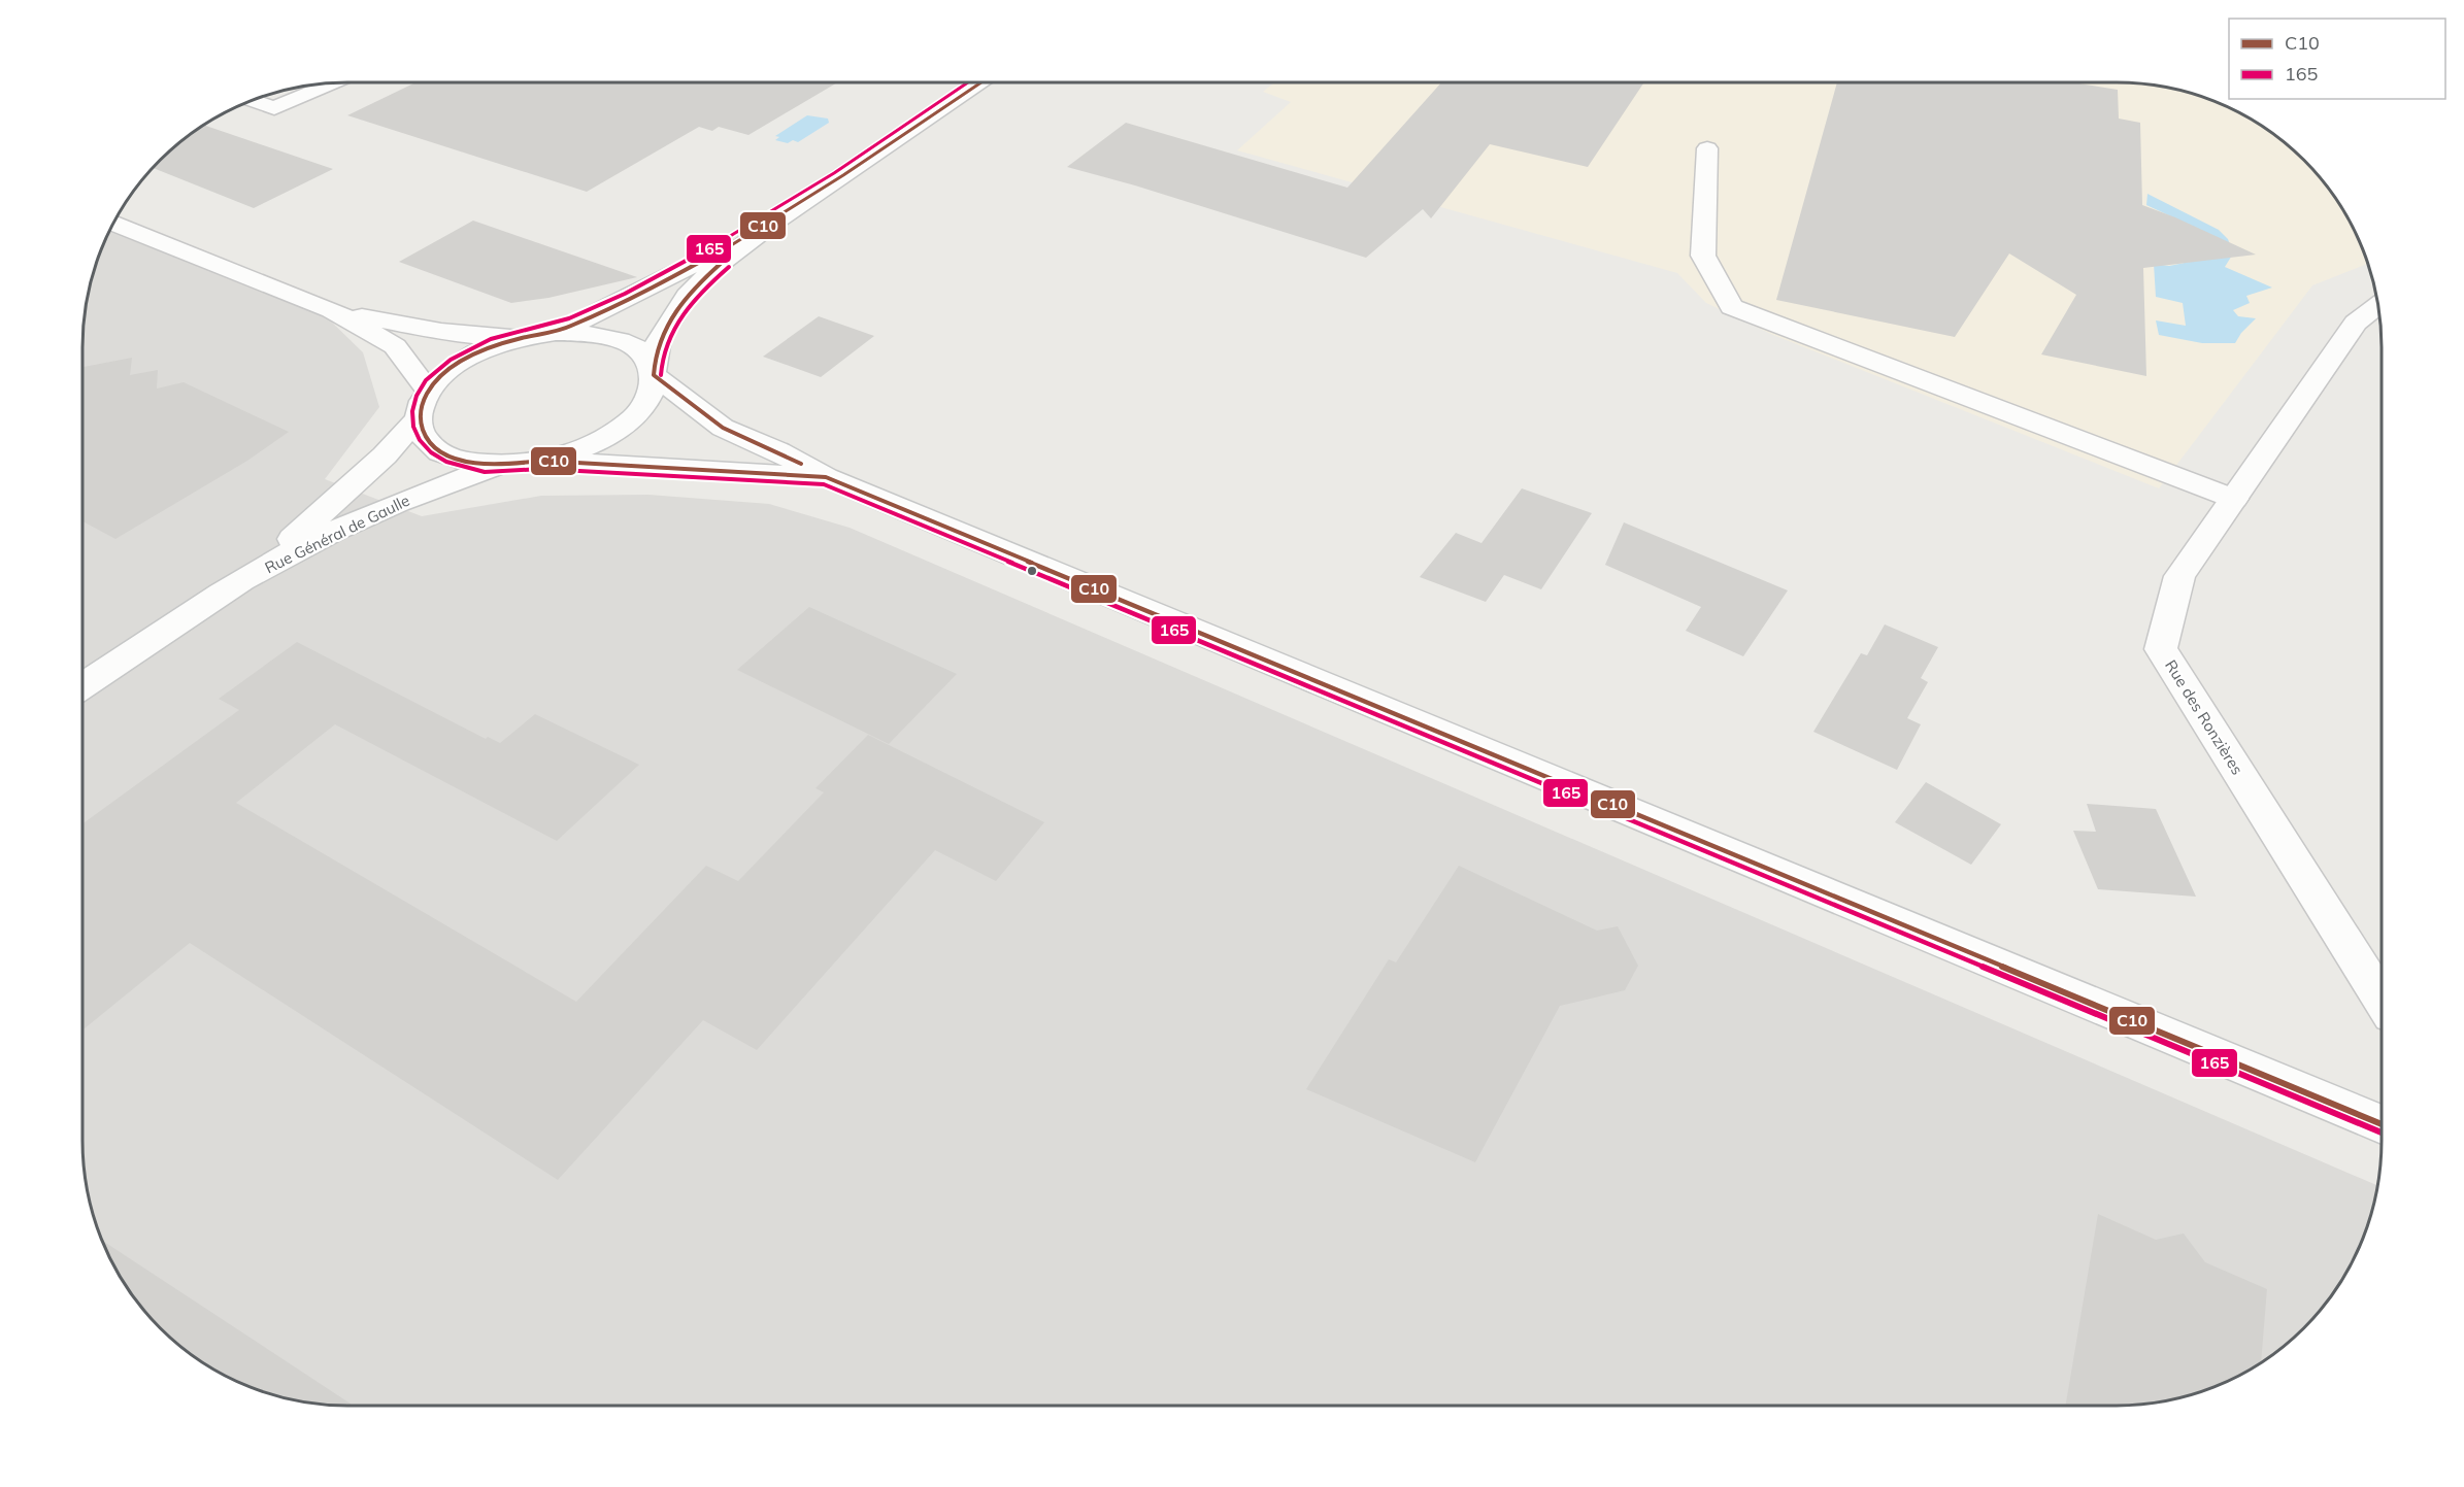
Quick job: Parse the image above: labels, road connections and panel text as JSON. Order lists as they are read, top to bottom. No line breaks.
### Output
{"streets":{"main road":["Rue Général de Gaulle","Rue des Ronzières"]},"lines":["transit line C10","transit line 165"],"legend":["C10","165"]}
